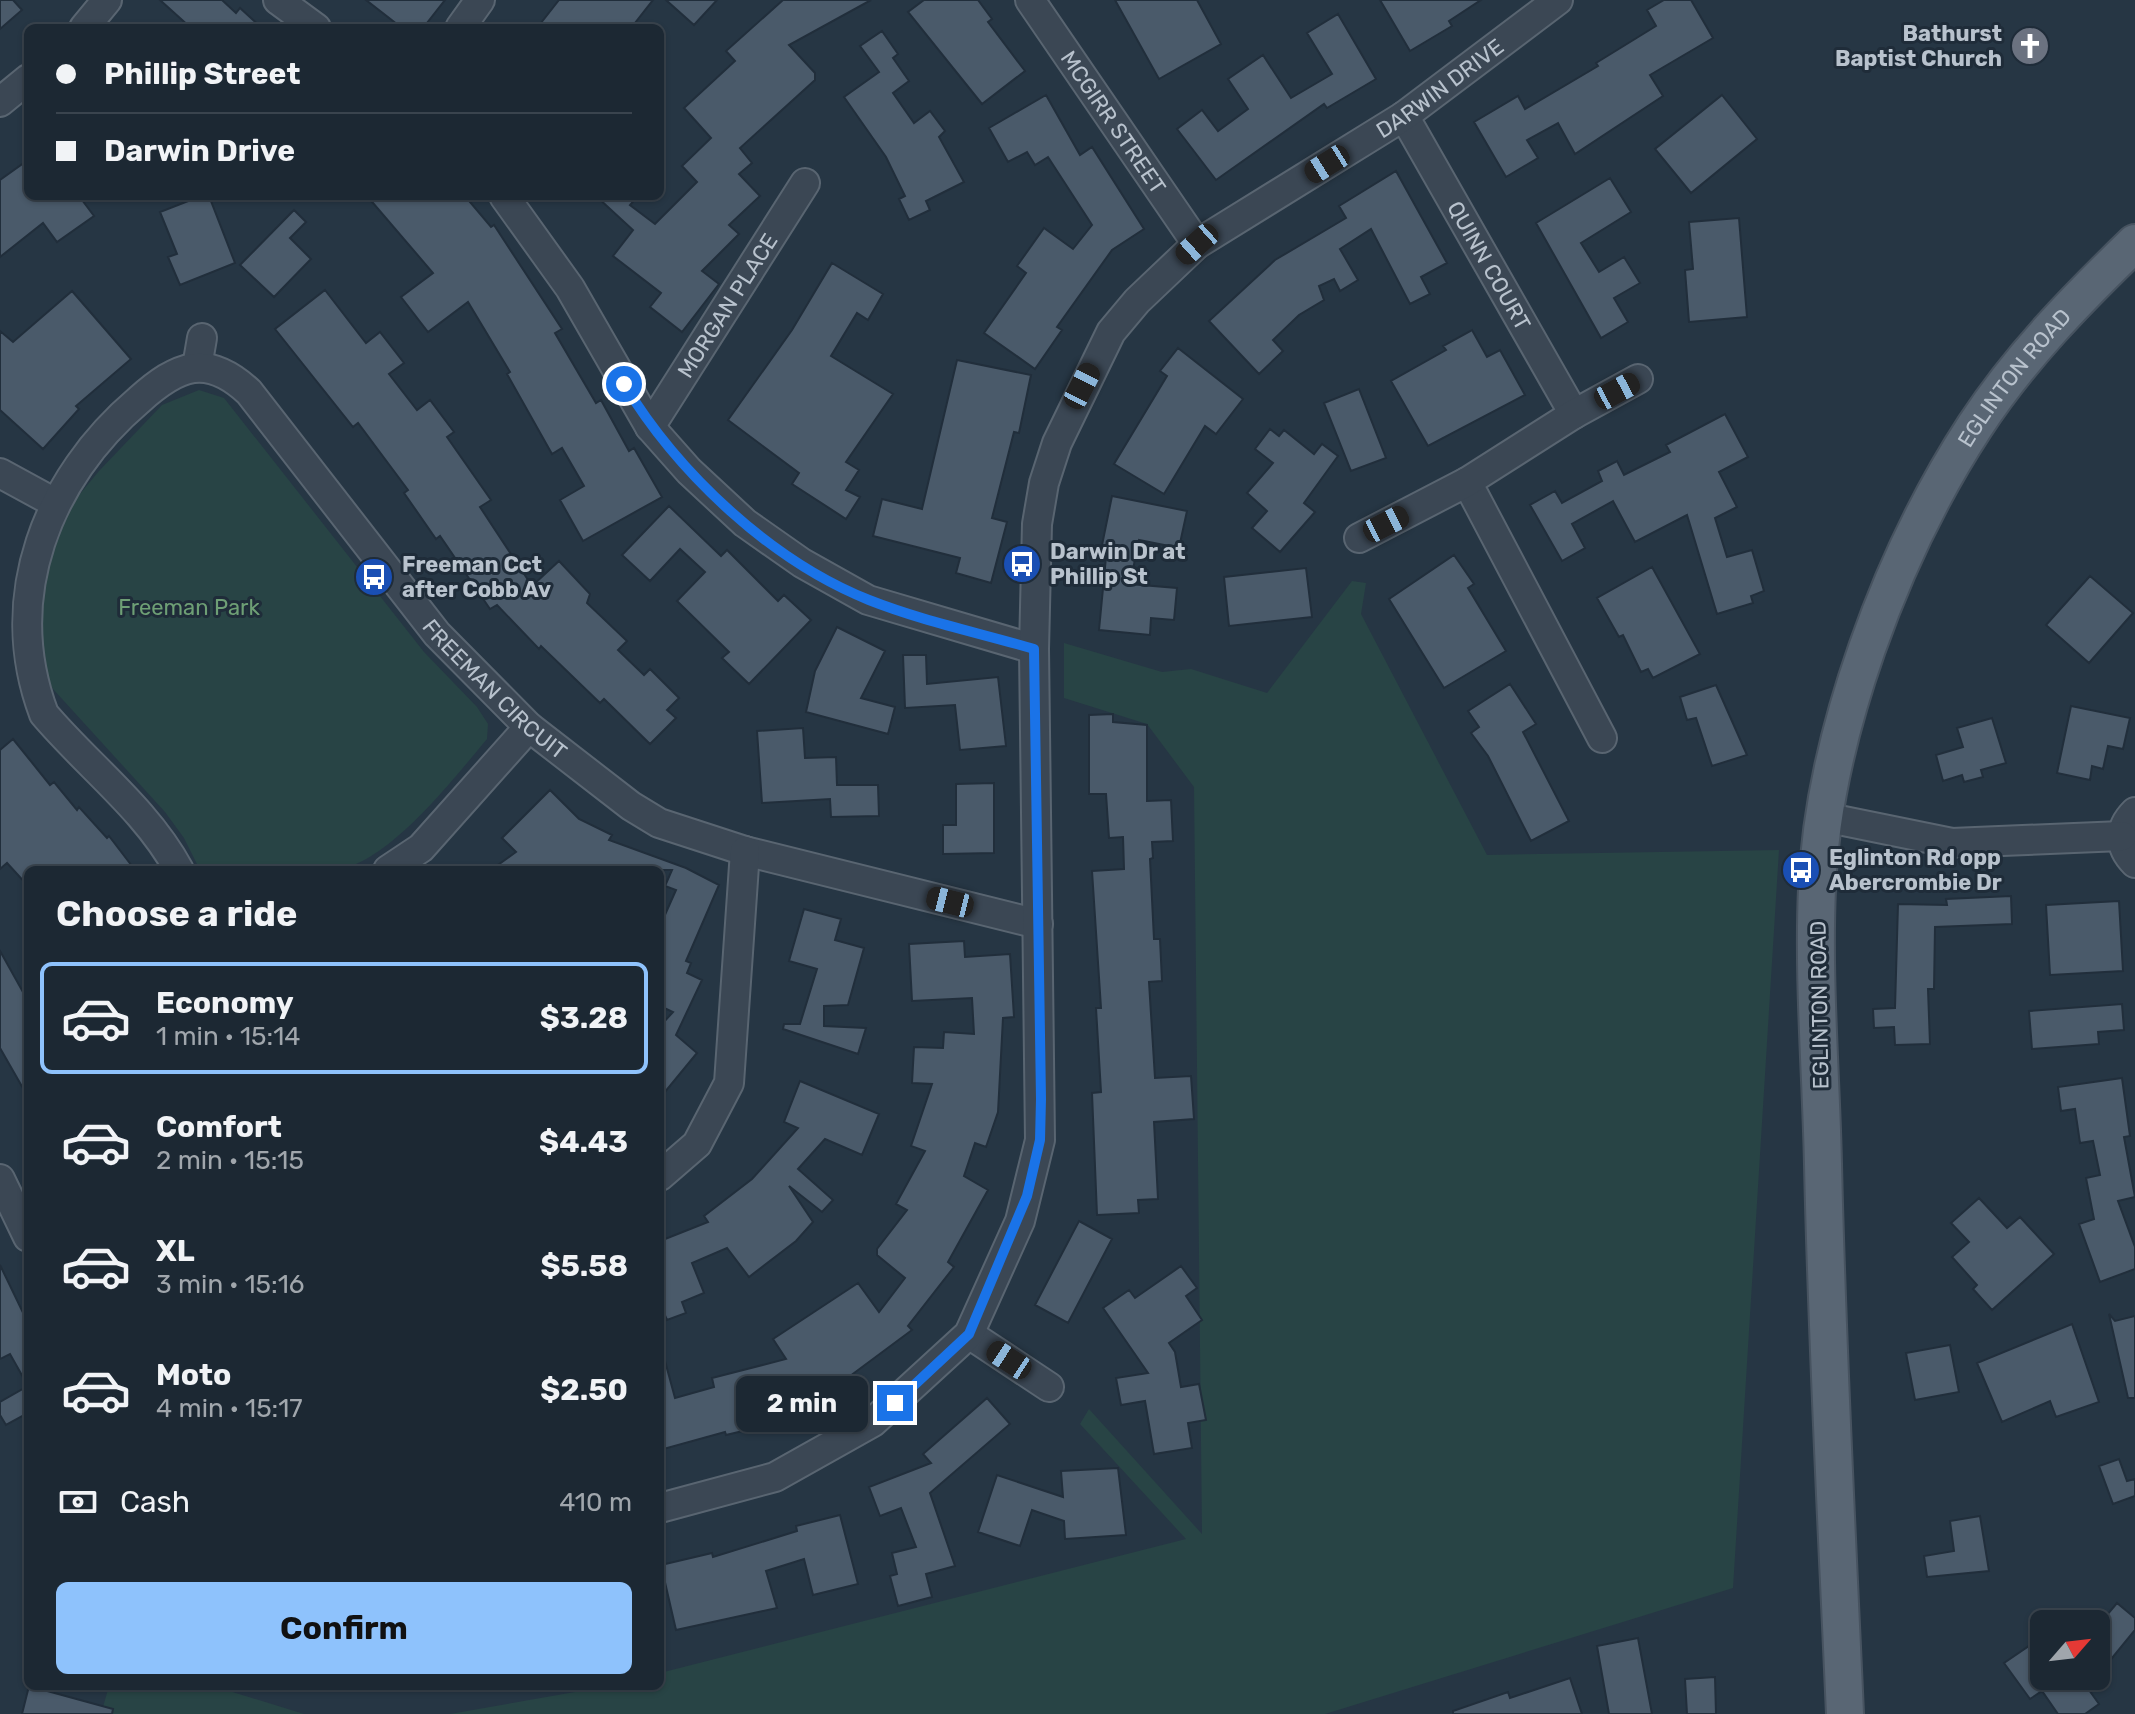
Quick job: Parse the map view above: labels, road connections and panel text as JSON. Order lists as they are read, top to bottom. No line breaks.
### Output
{"streets":{"main road":["EGLINTON ROAD"],"street":["DARWIN DRIVE","MCGIRR STREET","QUINN COURT","MORGAN PLACE","FREEMAN CIRCUIT"]},"crossings":[["DARWIN DRIVE","MCGIRR STREET"],["DARWIN DRIVE","QUINN COURT"],["DARWIN DRIVE","FREEMAN CIRCUIT"]],"parks":["Freeman Park"],"places":{"church":["Bathurst Baptist Church"],"bus stop":["Darwin Dr at Phillip St","Freeman Cct after Cobb Av","Eglinton Rd opp Abercrombie Dr"]},"north":"top right","page":{"banner":["Phillip Street","Darwin Drive"],"heading":"Choose a ride","list":[{"name":"Economy","note":"1 min · 15:14","value":"$3.28"},{"name":"Comfort","note":"2 min · 15:15","value":"$4.43"},{"name":"XL","note":"3 min · 15:16","value":"$5.58"},{"name":"Moto","note":"4 min · 15:17","value":"$2.50"}],"bubble":"2 min","pay":["Cash","410 m"],"buttons":"Confirm"}}
